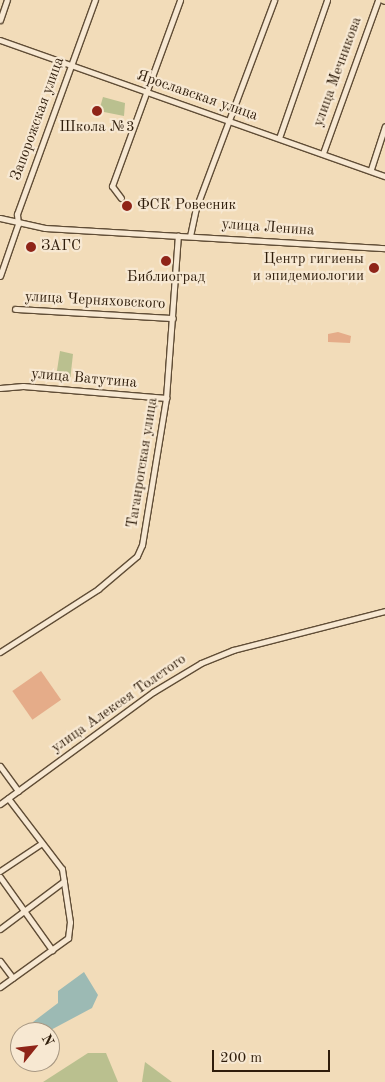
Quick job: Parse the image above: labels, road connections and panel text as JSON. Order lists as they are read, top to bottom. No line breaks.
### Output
{"streets":{"street":["улица Мечникова","Ярославская улица","Запорожская улица","улица Ленина","улица Черняховского","улица Ватутина","Таганрогская улица","улица Алексея Толстого"]},"crossings":[["улица Мечникова","Ярославская улица"],["Ярославская улица","Запорожская улица"],["Запорожская улица","улица Ленина"],["улица Ленина","Таганрогская улица"],["улица Черняховского","Таганрогская улица"],["улица Ватутина","Таганрогская улица"]],"places":["Школа №3","ФСК Ровесник","ЗАГС","Библиоград","Центр гигиены и эпидемиологии"],"scale_bar":"200 m","north":"top right"}
